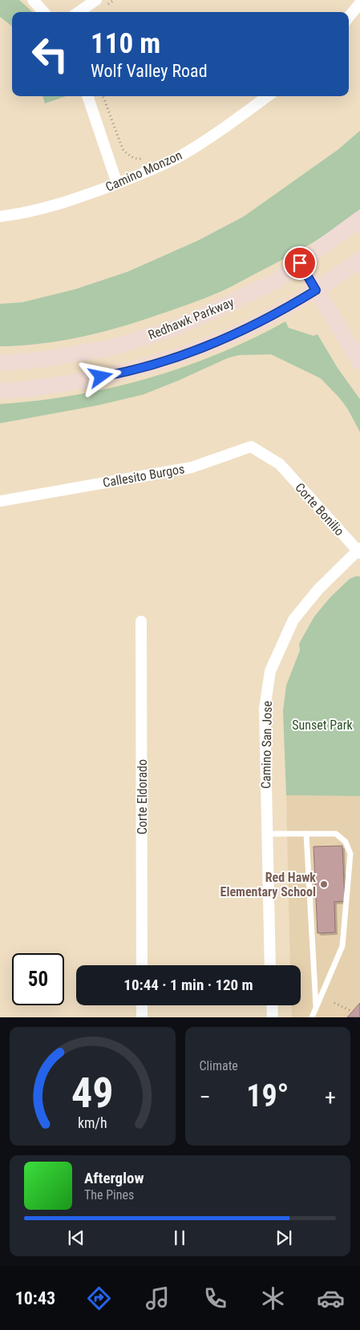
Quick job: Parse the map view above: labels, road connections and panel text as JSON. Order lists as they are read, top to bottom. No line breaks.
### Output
{"streets":{"main road":["Redhawk Parkway"],"street":["Camino Monzon","Callesito Burgos","Corte Bonilio","Camino San Jose","Corte Eldorado"]},"crossings":[["Callesito Burgos","Corte Bonilio"],["Corte Bonilio","Camino San Jose"]],"parks":["Sunset Park"],"places":["Red Hawk Elementary School"],"page":{"turn":["110 m","Wolf Valley Road"],"limit":"50","trip":"10:44 · 1 min · 120 m","tile":"Climate","heat":["−","19°","+"],"song":["Afterglow","The Pines"],"tabs":"10:43","gauge":["49","km/h"]}}
